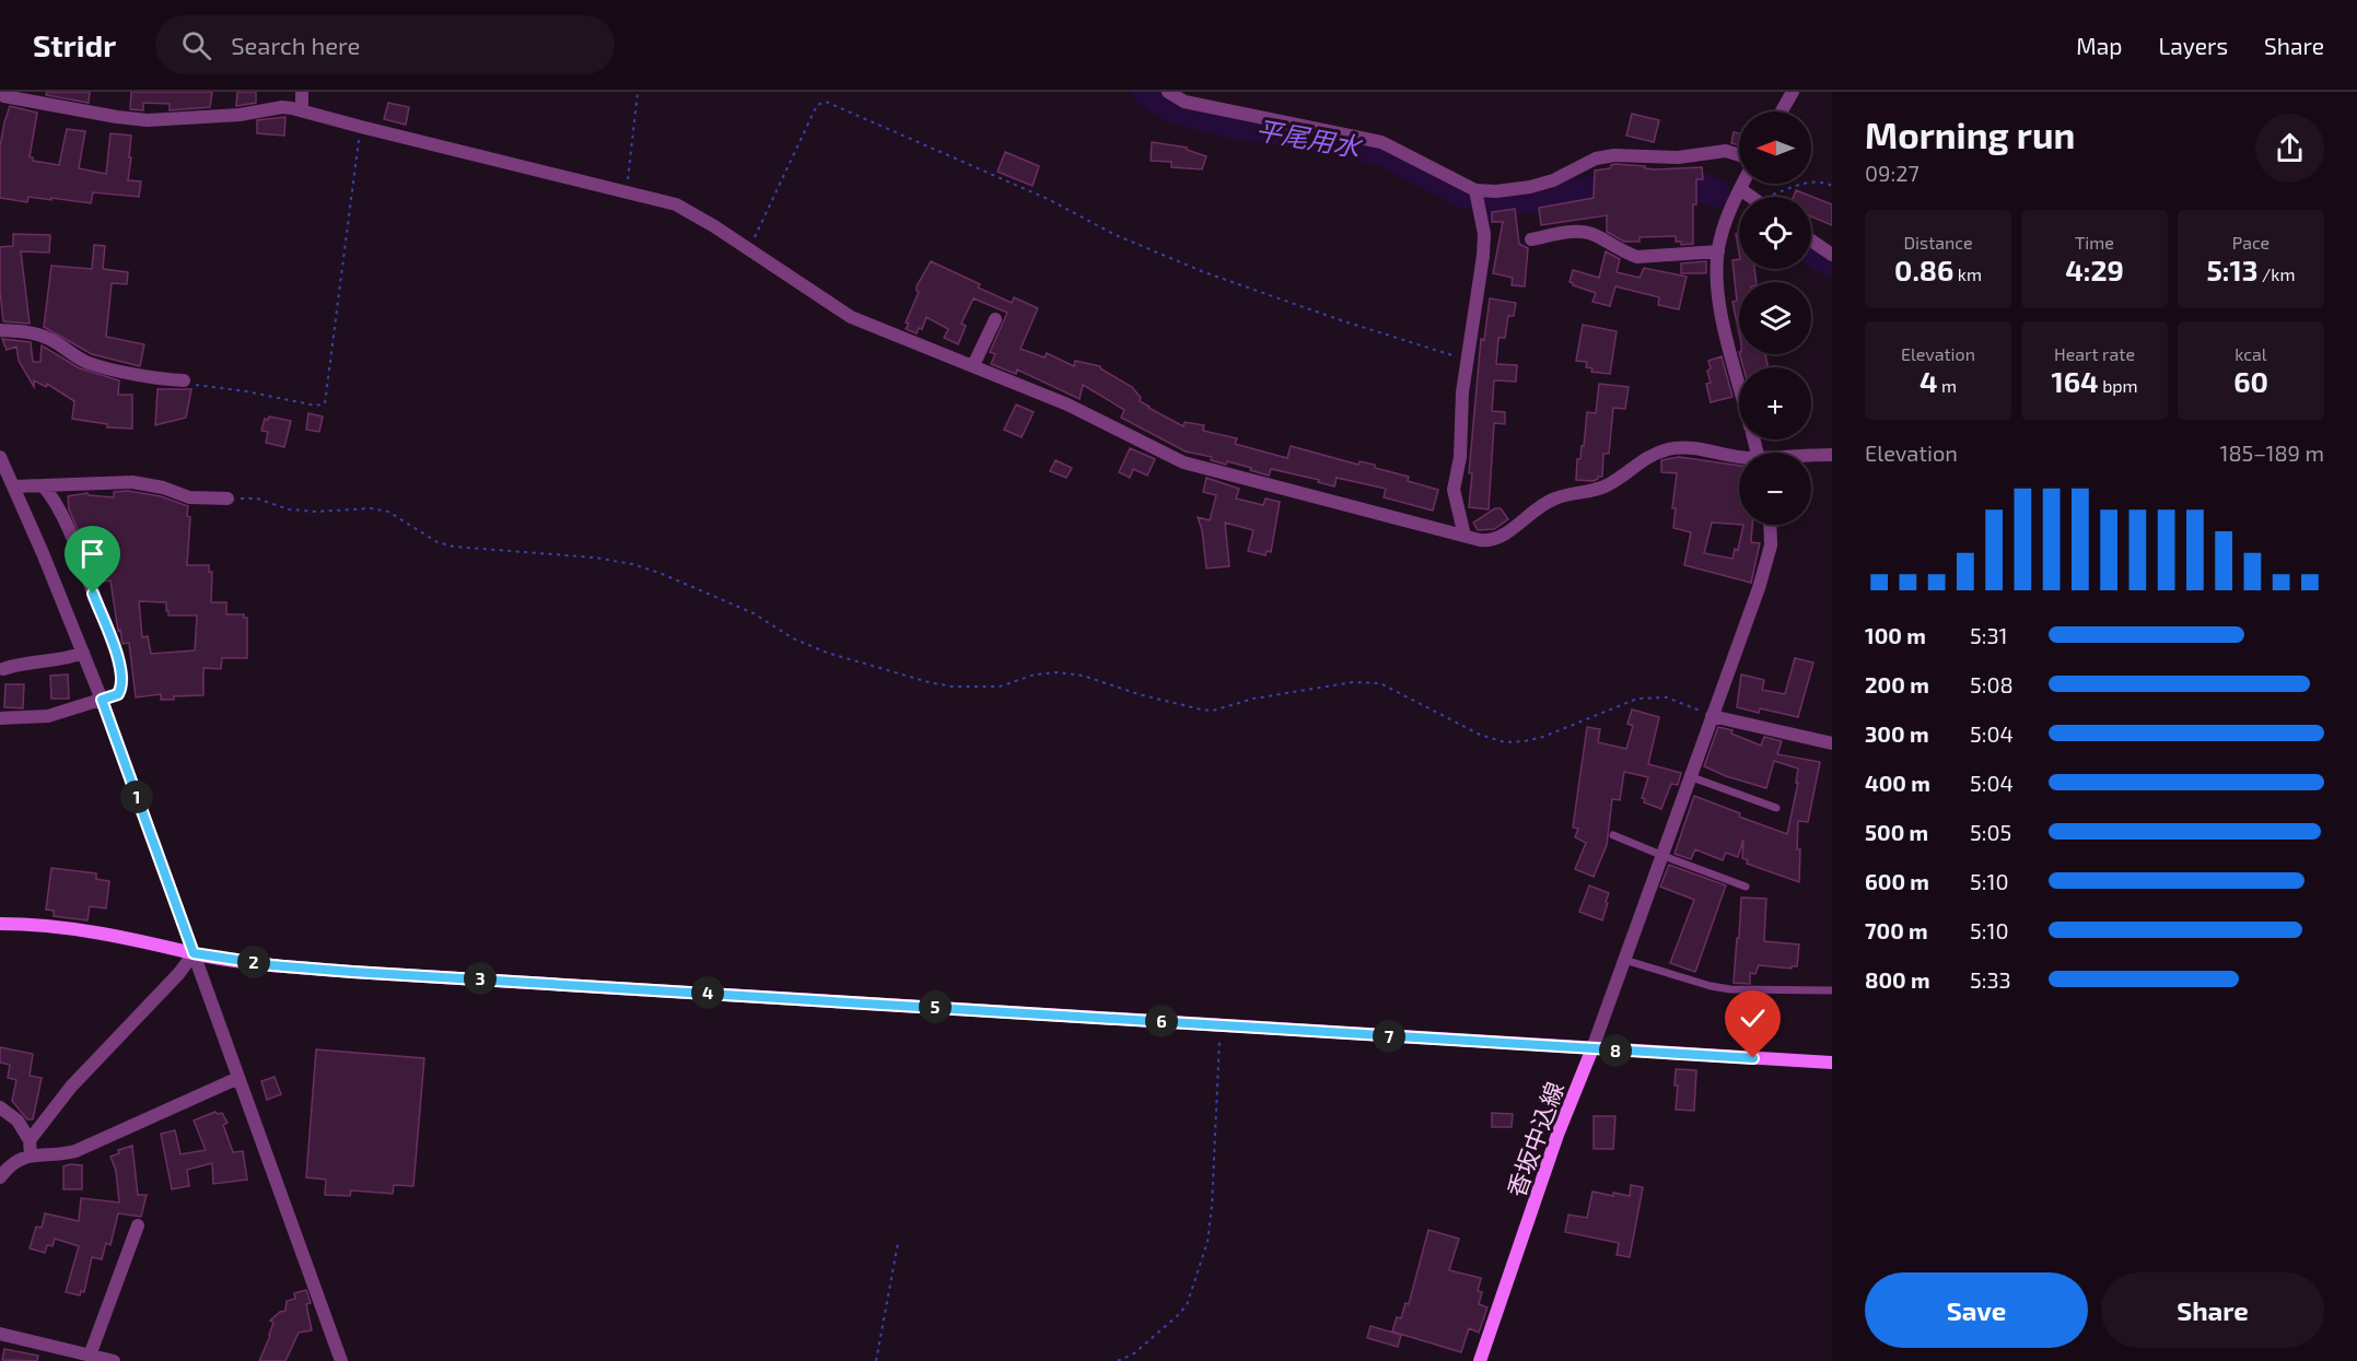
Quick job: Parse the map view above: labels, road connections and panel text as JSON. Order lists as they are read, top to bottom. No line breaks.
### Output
{"streets":{"street":["香坂中込線"]},"water":["平尾用水"],"north":"left","page":{"header":"Stridr","search":"Search here","nav":["Map","Layers","Share"],"heading":["Morning run","09:27"],"map_buttons":["+","−"],"stats":[["Distance","0.86 km"],["Time","4:29"],["Pace","5:13 /km"],["Elevation","4 m"],["Heart rate","164 bpm"],["kcal","60"]],"chart":["Elevation","185–189 m"],"list":[{"name":"100 m","note":"5:31"},{"name":"200 m","note":"5:08"},{"name":"300 m","note":"5:04"},{"name":"400 m","note":"5:04"},{"name":"500 m","note":"5:05"},{"name":"600 m","note":"5:10"},{"name":"700 m","note":"5:10"},{"name":"800 m","note":"5:33"}],"pins":["1","2","3","4","5","6","7","8"],"buttons":["Save","Share"]}}
